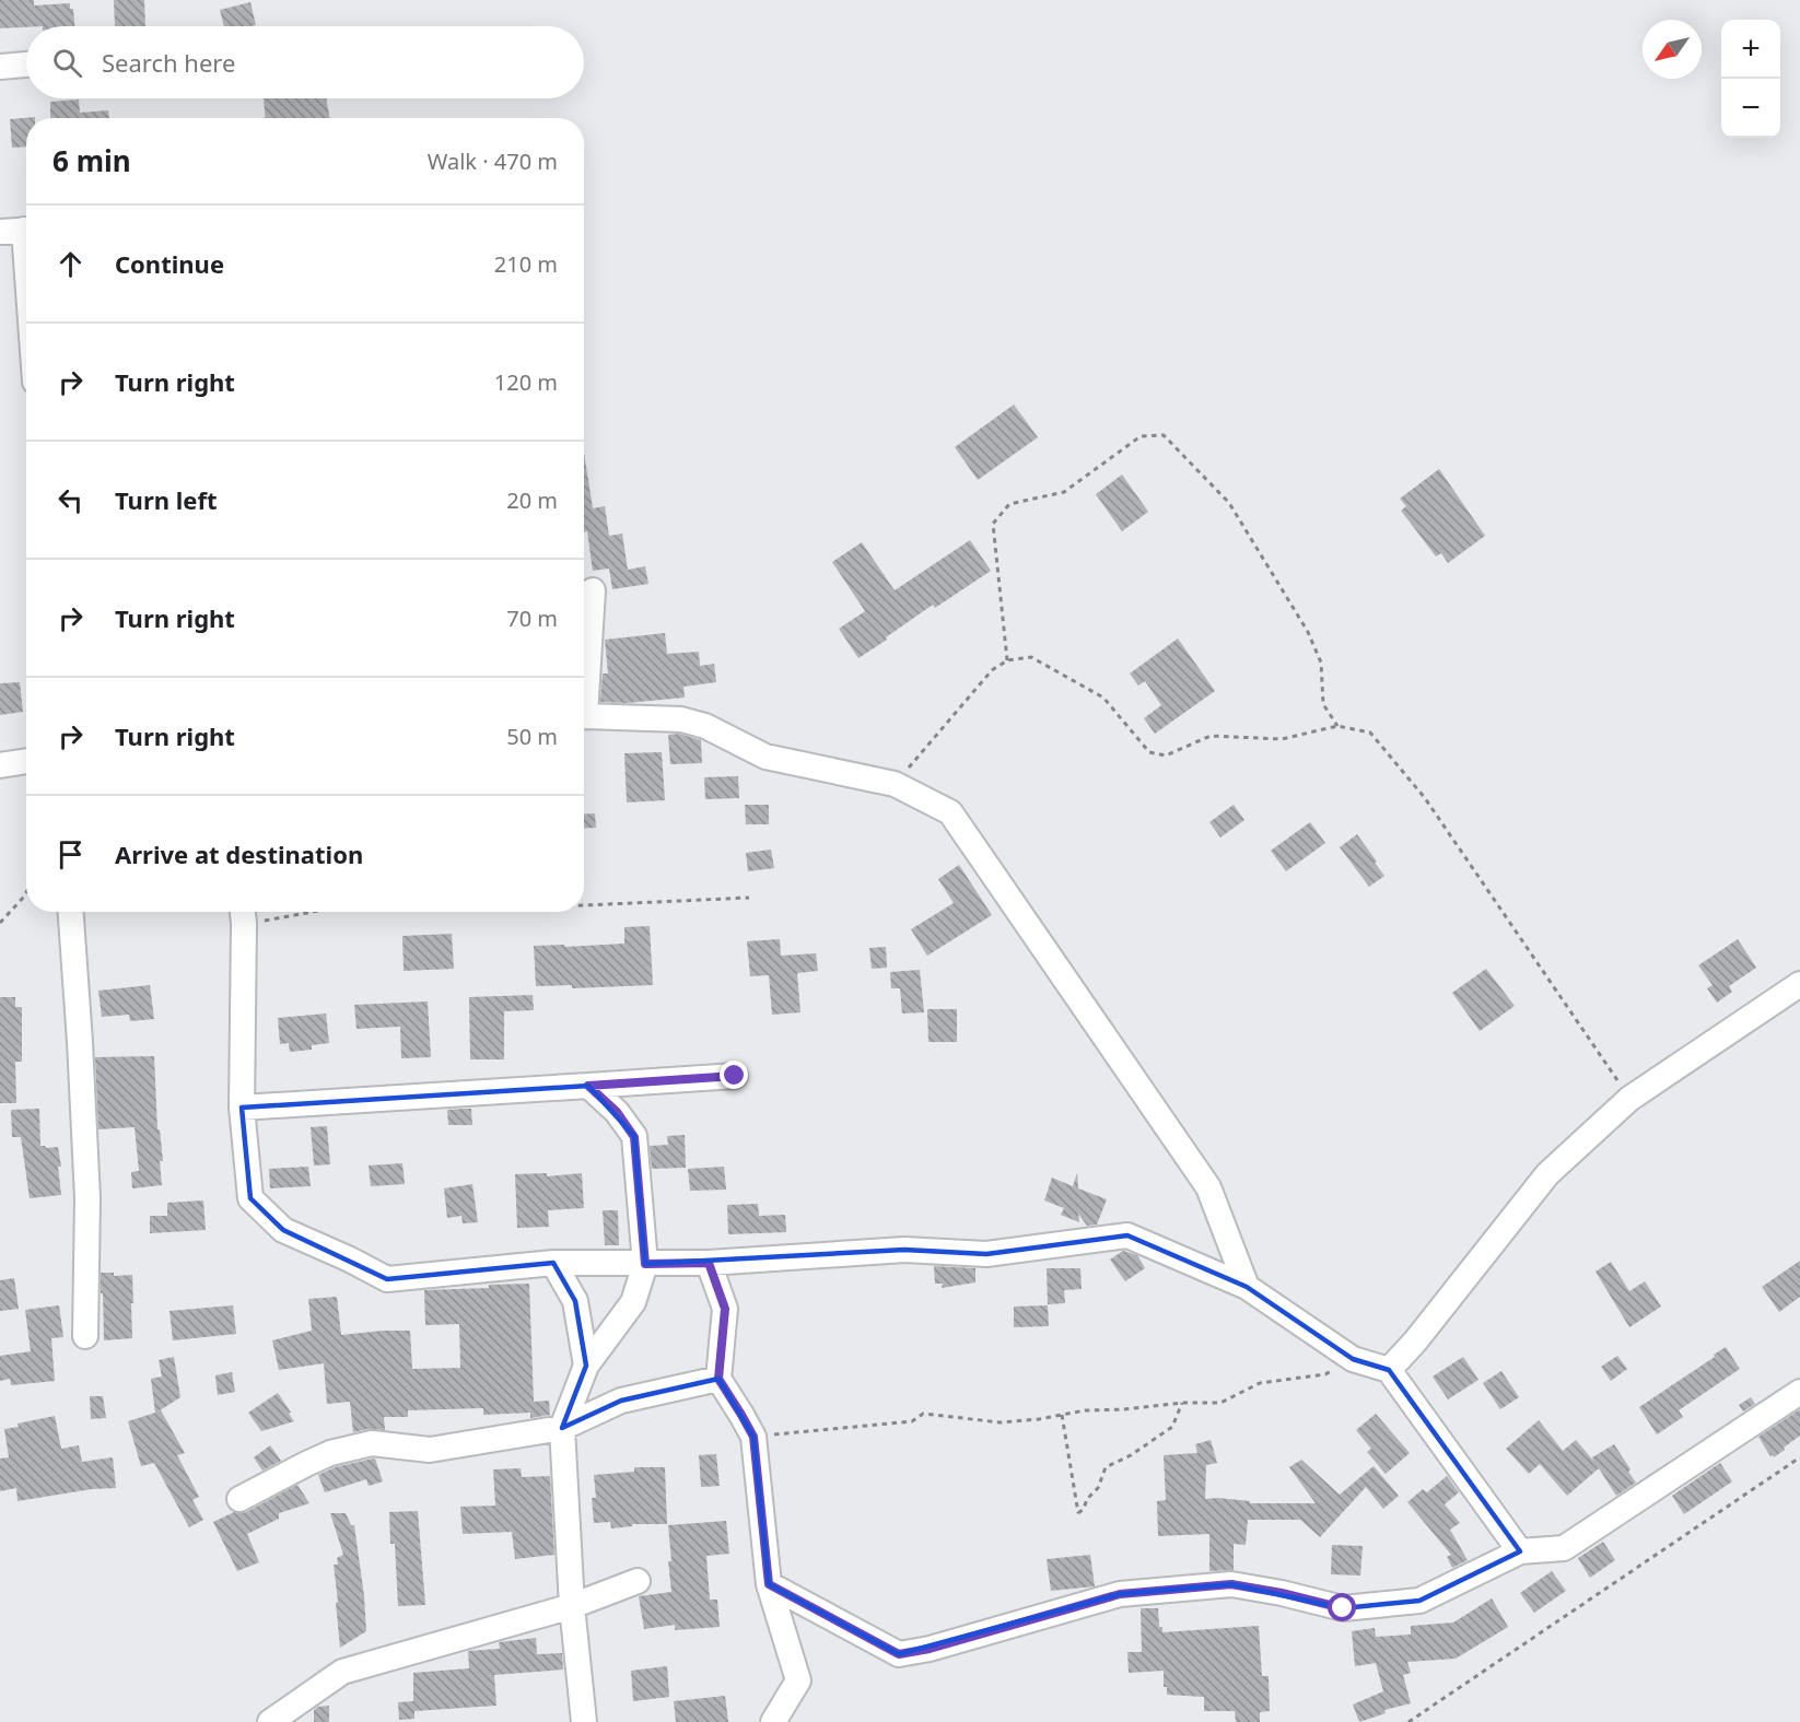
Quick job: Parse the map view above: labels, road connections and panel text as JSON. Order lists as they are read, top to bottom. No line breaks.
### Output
{"north":"bottom left","page":{"map_buttons":["+","−"],"search":"Search here","heading":["6 min","Walk · 470 m"],"list":[["Continue","210 m"],["Turn right","120 m"],["Turn left","20 m"],["Turn right","70 m"],["Turn right","50 m"],"Arrive at destination"]}}
